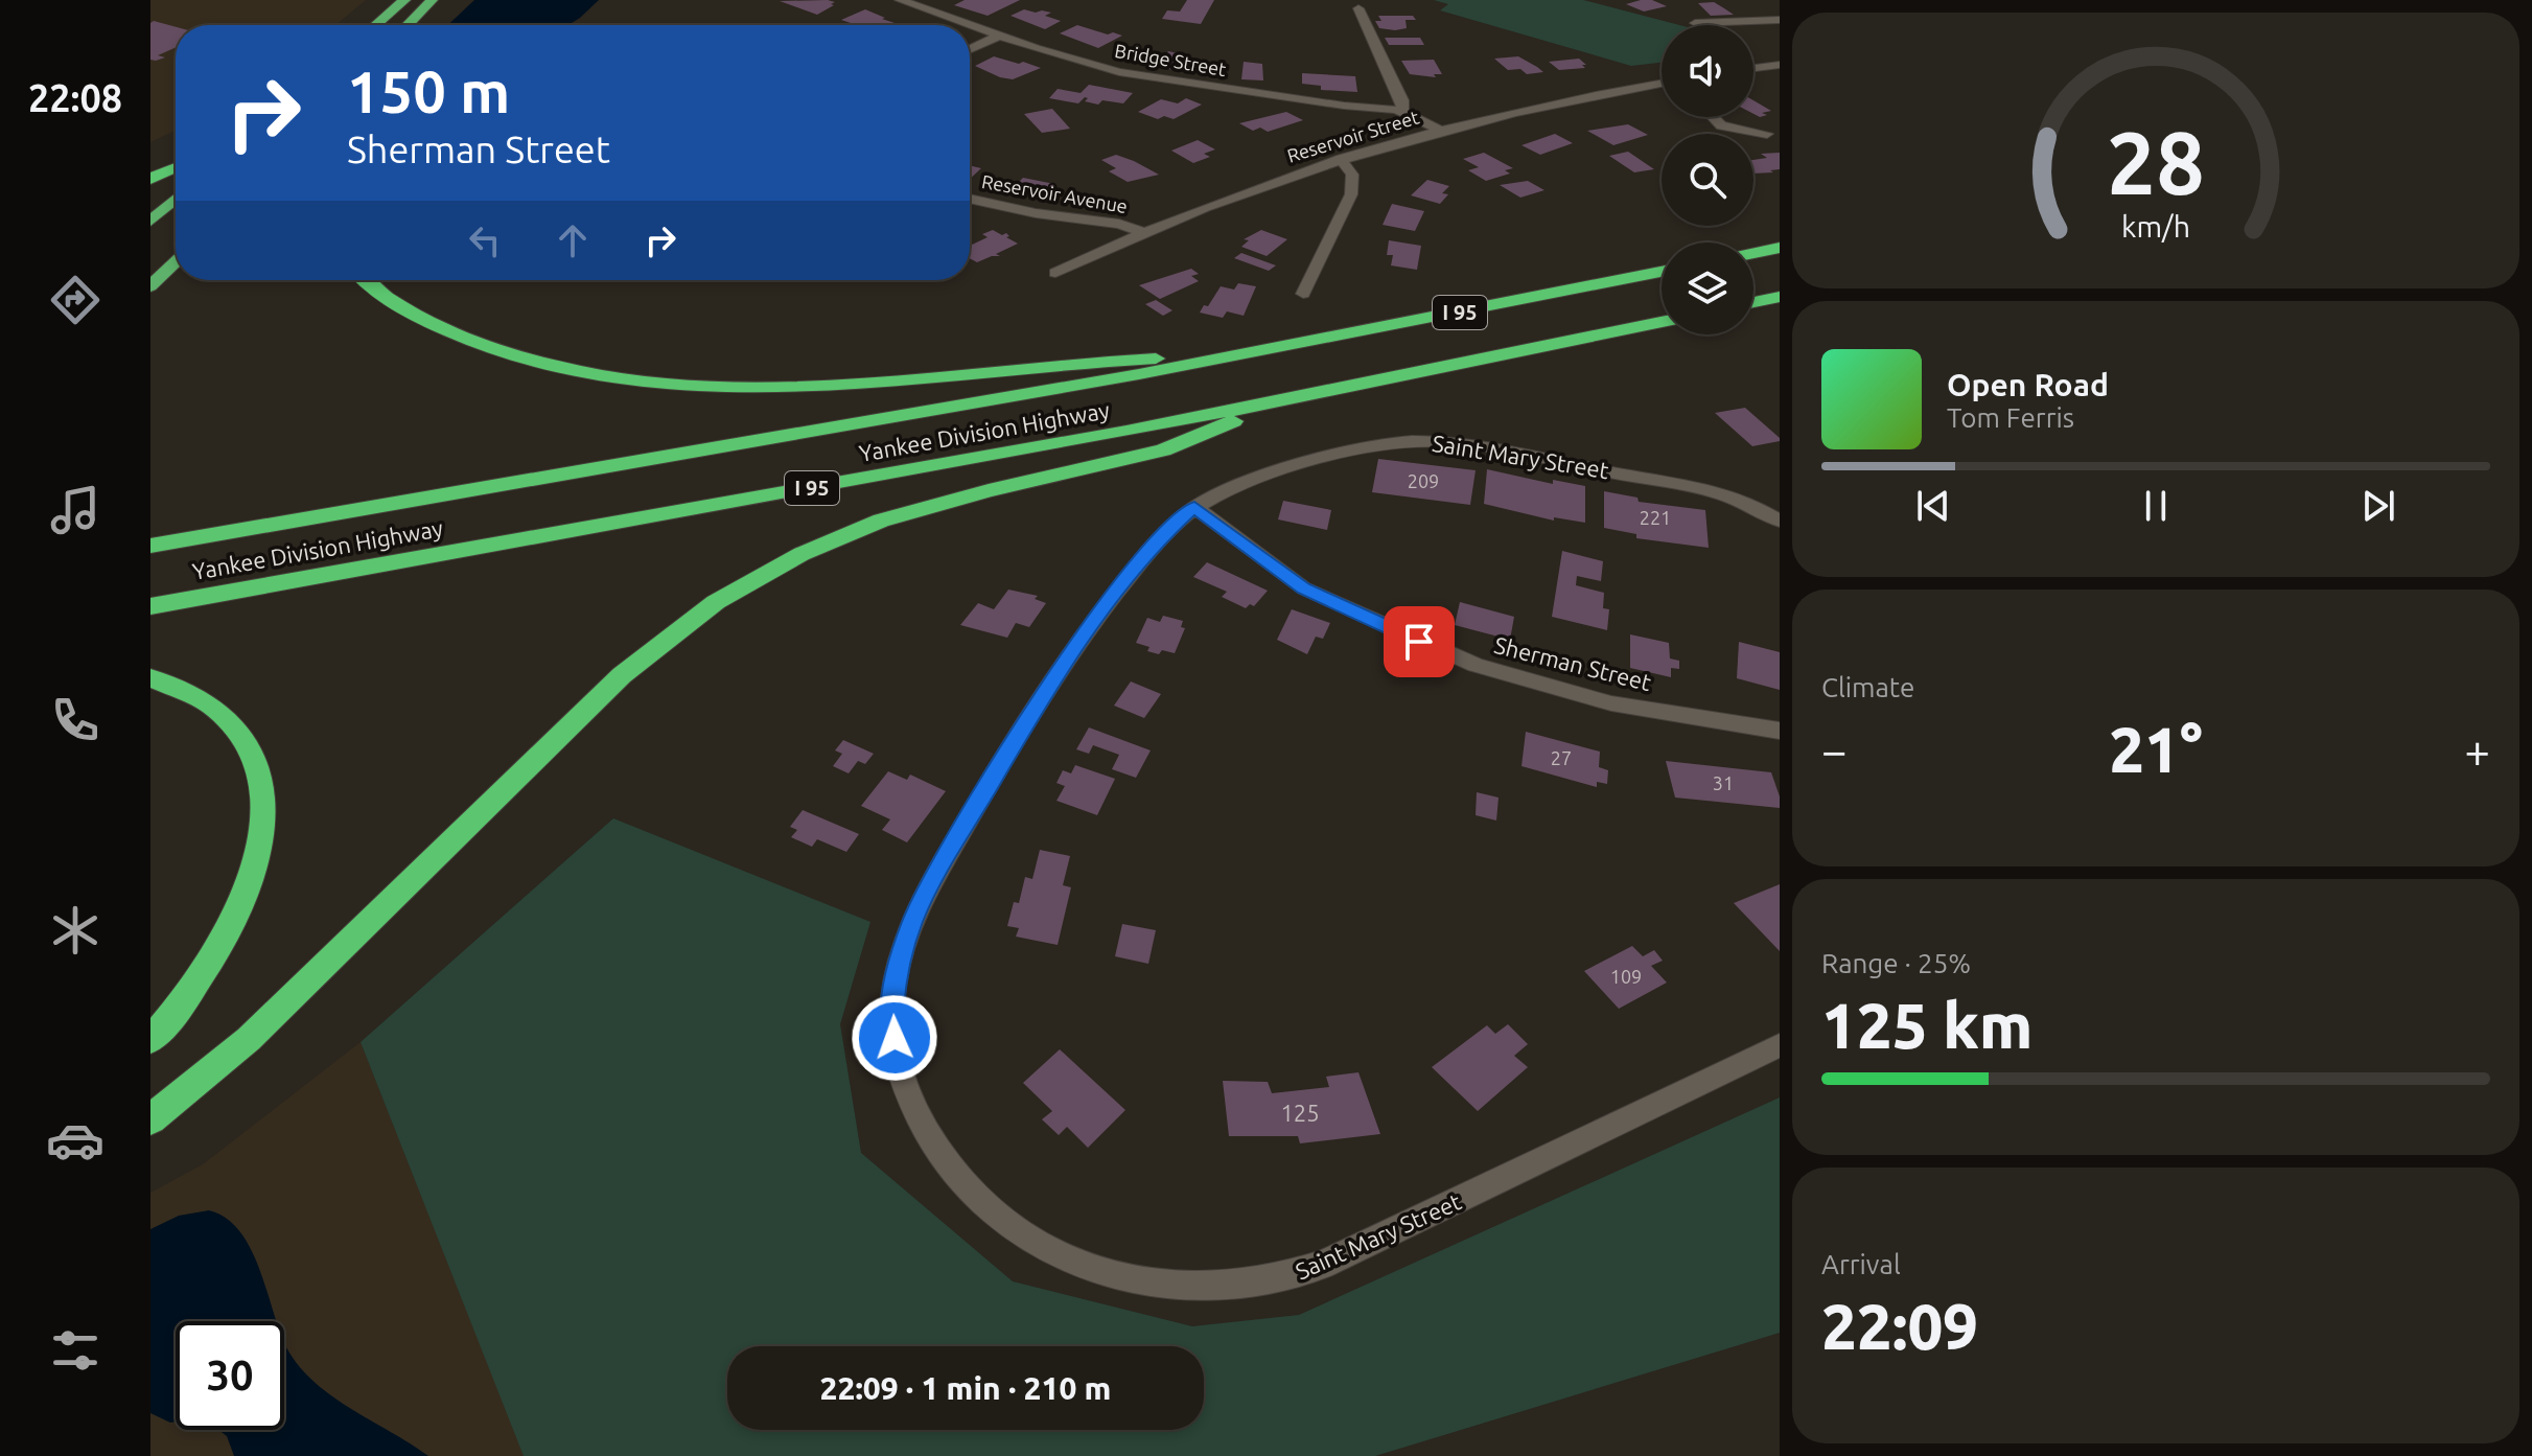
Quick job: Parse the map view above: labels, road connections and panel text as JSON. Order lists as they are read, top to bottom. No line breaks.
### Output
{"streets":{"highway":["I 95","Yankee Division Highway"],"street":["Bridge Street","Reservoir Street","Reservoir Avenue","Saint Mary Street","Sherman Street"]},"crossings":[["Bridge Street","Reservoir Street"],["Reservoir Street","Reservoir Avenue"],["Saint Mary Street","Sherman Street"]],"house_numbers":["209","221","27","31","109","125"],"page":{"tabs":"22:08","turn":["150 m","Sherman Street"],"song":["Open Road","Tom Ferris"],"tile":["Climate",["Range · 25%","125 km"],["Arrival","22:09"]],"heat":["−","21°","+"],"limit":"30","trip":"22:09 · 1 min · 210 m","gauge":["28","km/h"]}}
